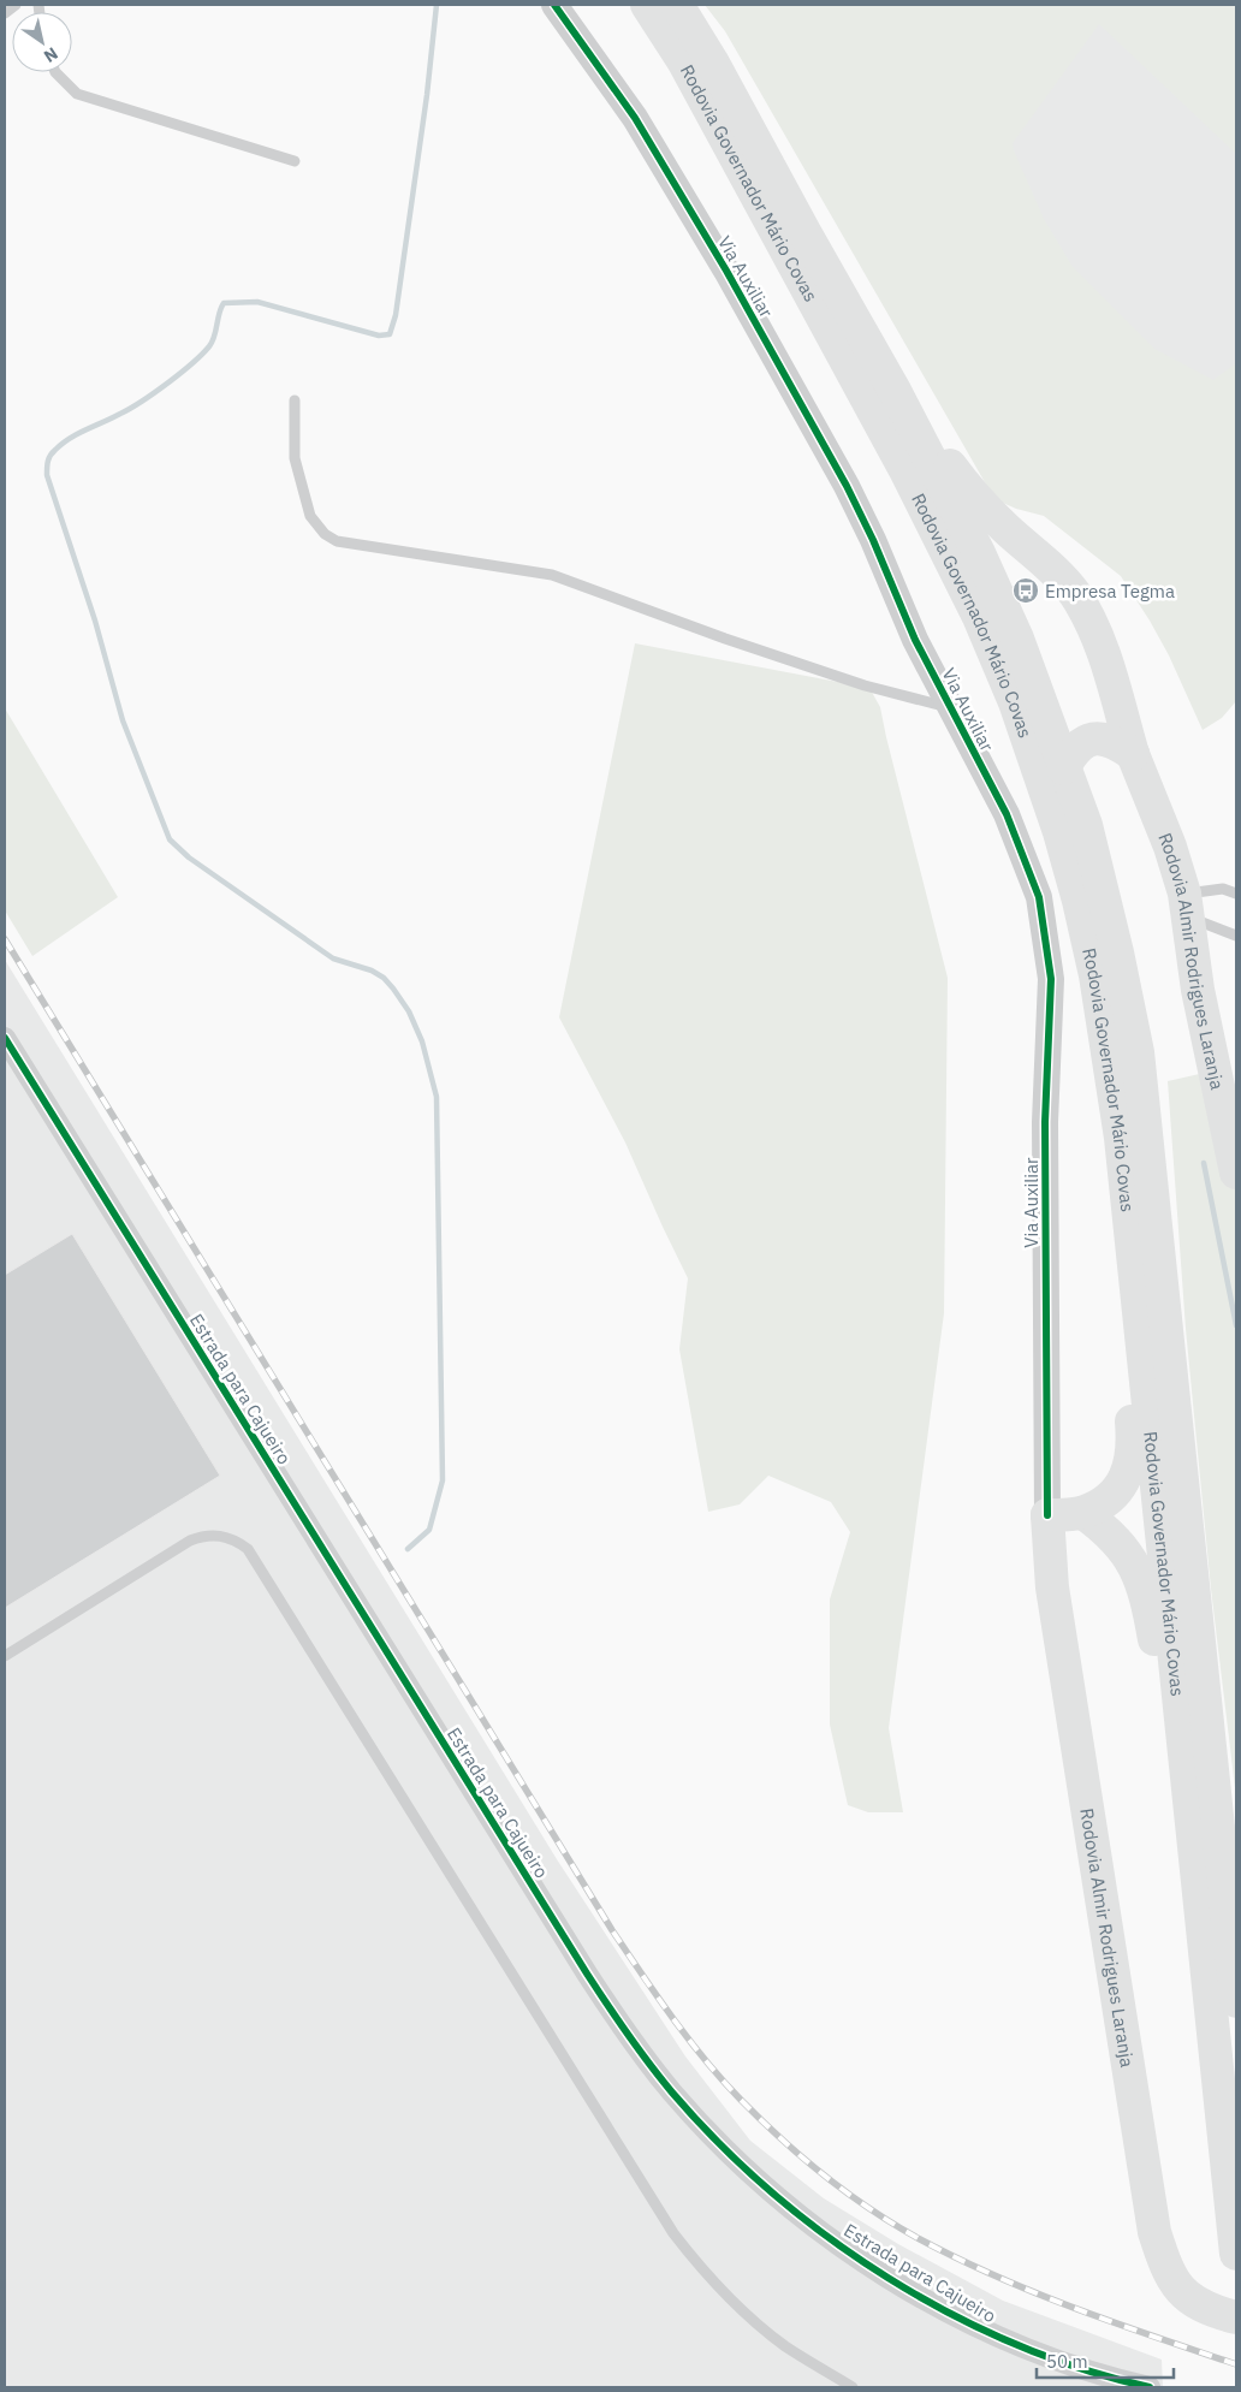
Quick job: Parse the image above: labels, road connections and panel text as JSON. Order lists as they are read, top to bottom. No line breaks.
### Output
{"streets":{"main road":["Rodovia Governador Mário Covas","Rodovia Almir Rodrigues Laranja"],"street":["Via Auxiliar","Estrada para Cajueiro"]},"crossings":[["Rodovia Governador Mário Covas","Rodovia Almir Rodrigues Laranja"],["Via Auxiliar","Rodovia Almir Rodrigues Laranja"]],"places":{"bus stop":["Empresa Tegma"]},"scale_bar":"50 m","north":"bottom right"}
